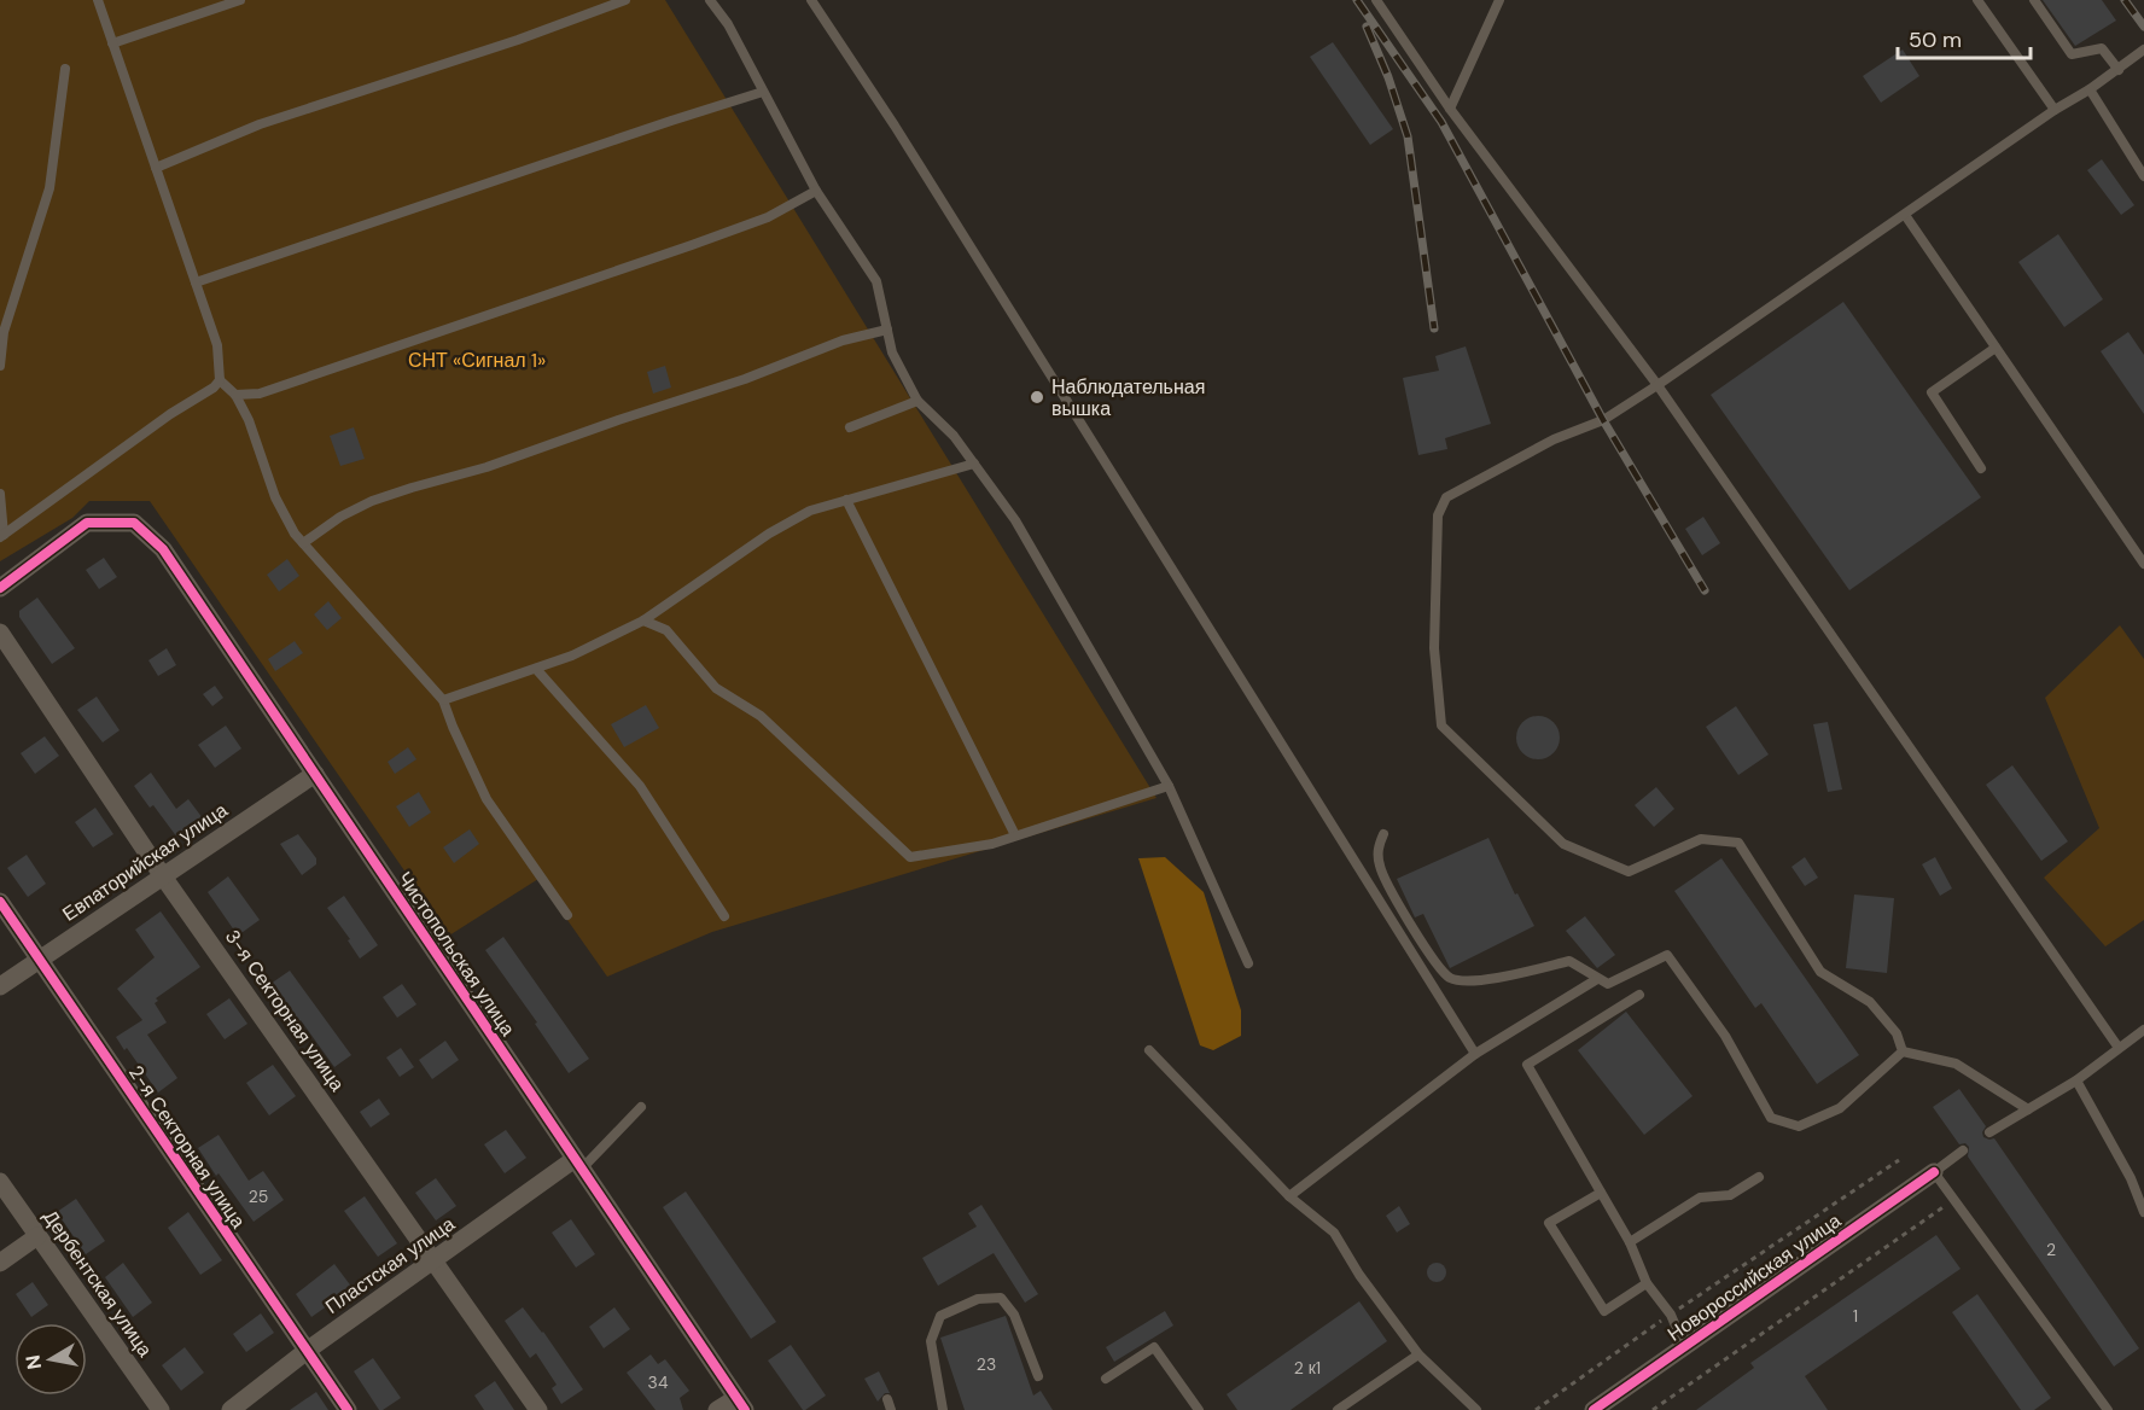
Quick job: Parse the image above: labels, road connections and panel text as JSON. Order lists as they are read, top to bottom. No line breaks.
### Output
{"streets":{"street":["Евпаторийская улица","Чистопольская улица","3-я Секторная улица","2-я Секторная улица","Пластская улица","Новороссийская улица","Дербентская улица"]},"crossings":[["Евпаторийская улица","Чистопольская улица"],["Евпаторийская улица","3-я Секторная улица"],["Евпаторийская улица","2-я Секторная улица"],["Чистопольская улица","Пластская улица"],["3-я Секторная улица","Пластская улица"],["2-я Секторная улица","Пластская улица"]],"parks":["СНТ «Сигнал 1»"],"places":["Наблюдательная вышка"],"house_numbers":["25","2","1","23","2 к1","34"],"scale_bar":"50 m","north":"left"}
